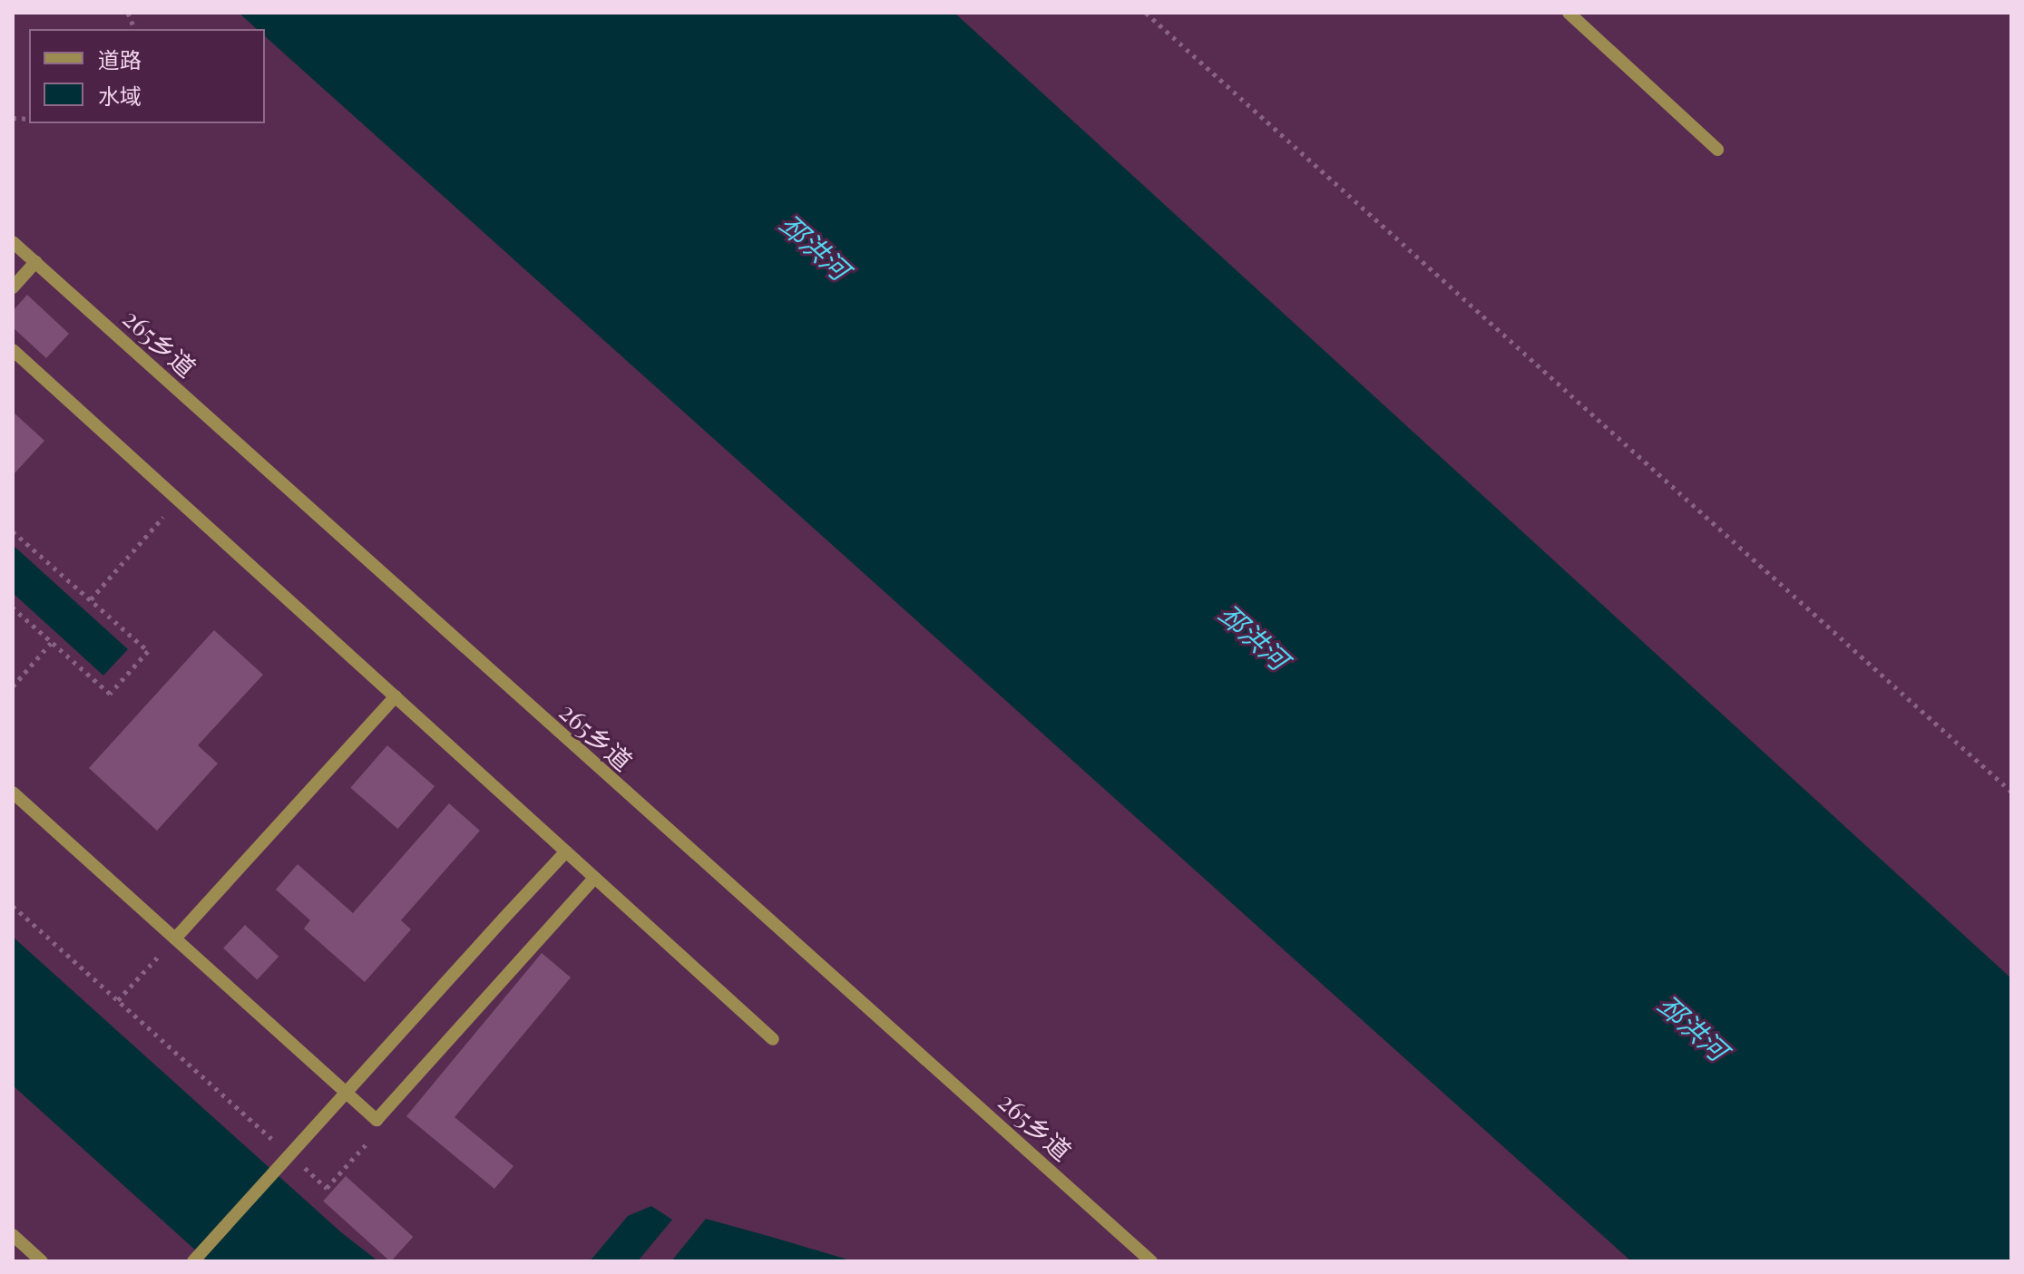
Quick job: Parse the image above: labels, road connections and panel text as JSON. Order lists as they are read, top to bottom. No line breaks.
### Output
{"streets":{"street":["265乡道"]},"water":["邳洪河"],"legend":["道路","水域"]}
